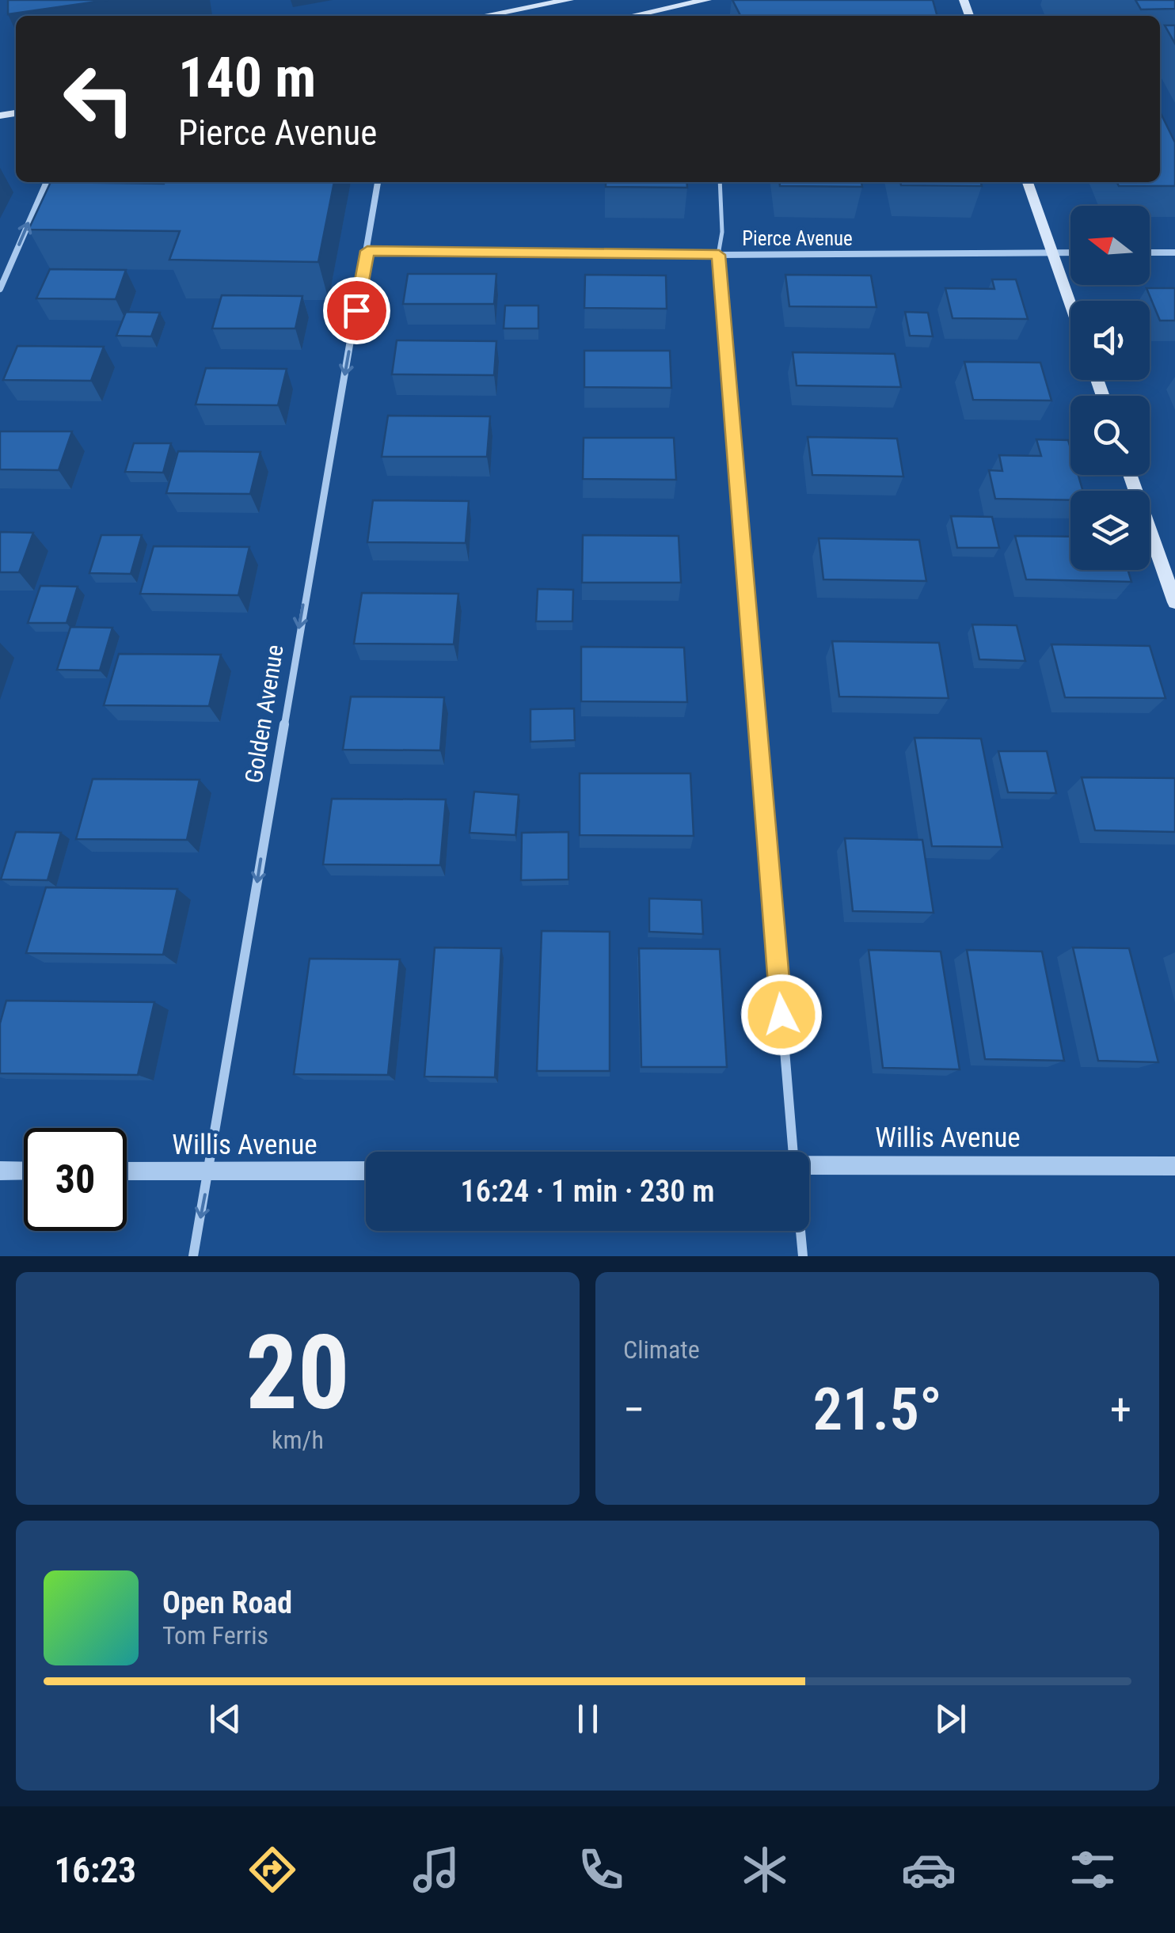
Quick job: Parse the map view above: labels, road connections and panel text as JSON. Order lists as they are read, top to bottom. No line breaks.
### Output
{"streets":{"street":["Pierce Avenue","Golden Avenue","Willis Avenue"]},"crossings":[["Pierce Avenue","Golden Avenue"],["Golden Avenue","Willis Avenue"]],"one_way":["Golden Avenue"],"north":"left","page":{"turn":["140 m","Pierce Avenue"],"limit":"30","trip":"16:24 · 1 min · 230 m","tile":[["20","km/h"],"Climate"],"heat":["−","21.5°","+"],"song":["Open Road","Tom Ferris"],"tabs":"16:23"}}
